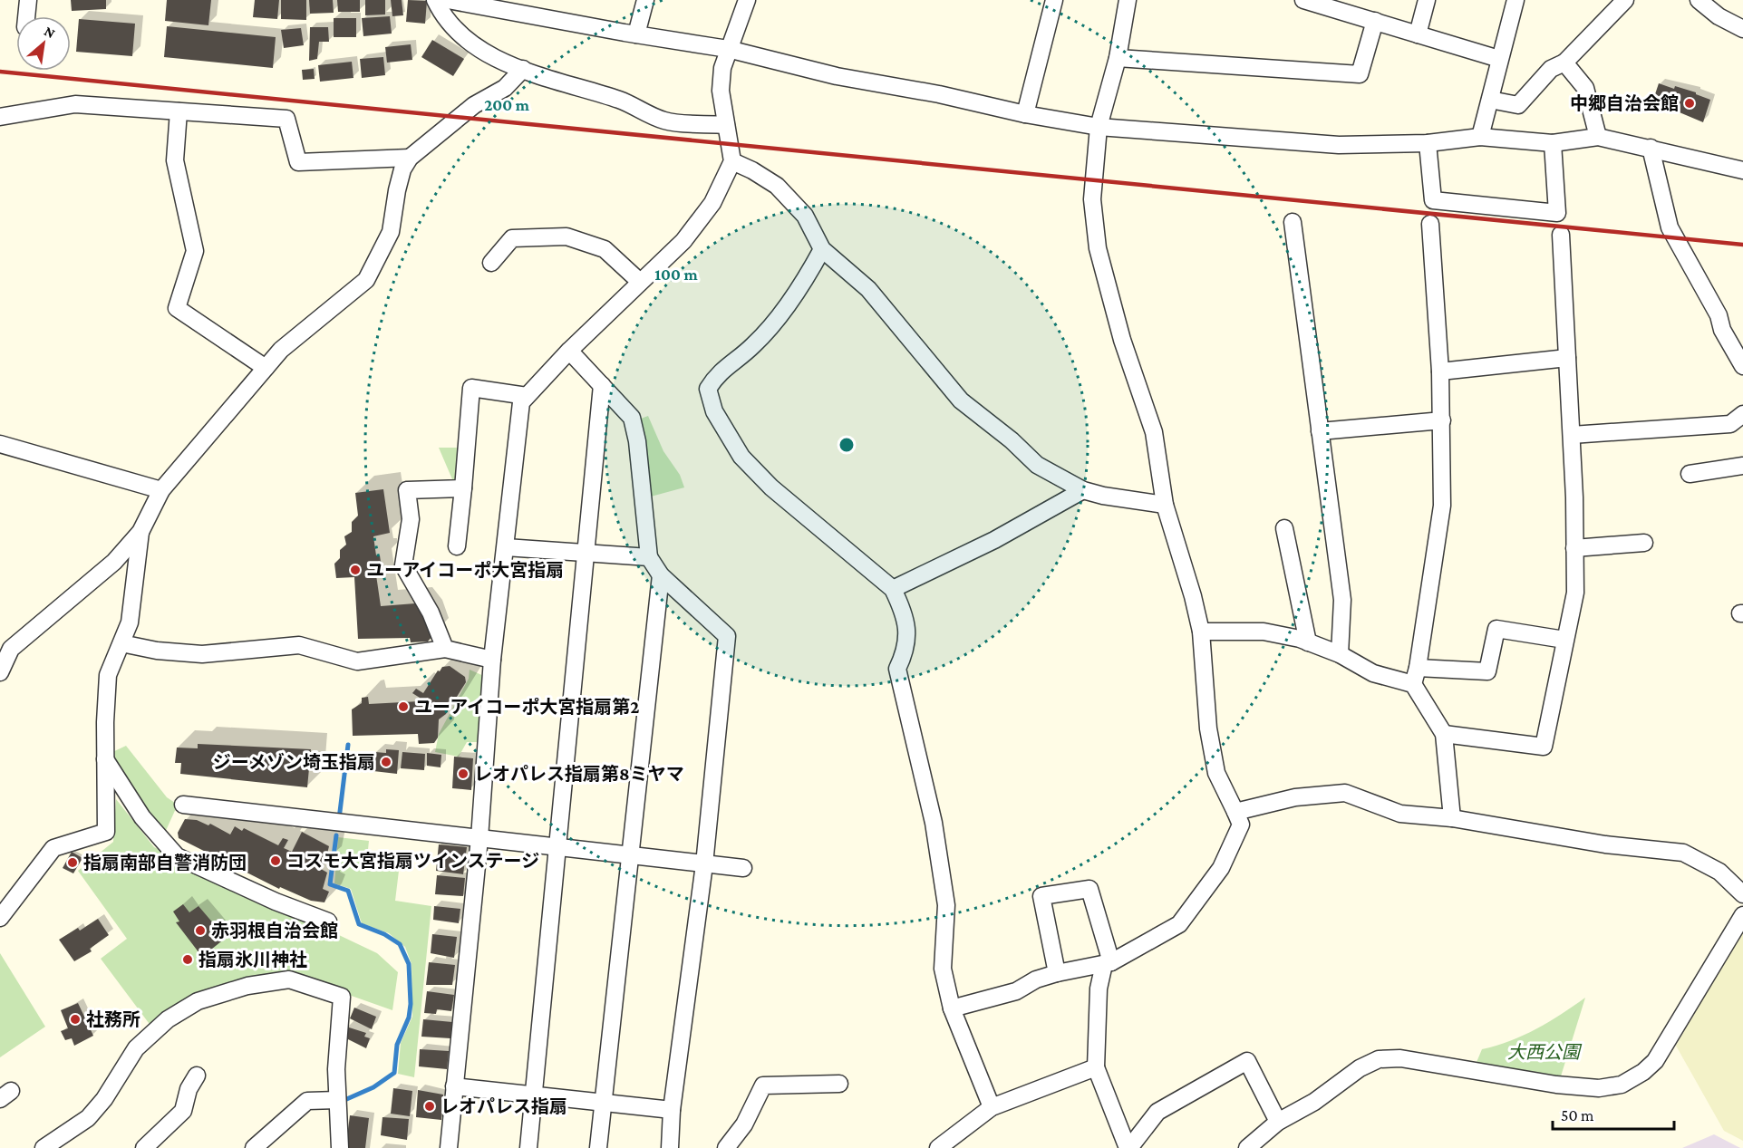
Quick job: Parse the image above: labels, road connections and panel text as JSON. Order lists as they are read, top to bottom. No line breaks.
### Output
{"parks":["大西公園"],"places":["中郷自治会館","ユーアイコーポ大宮指扇","ユーアイコーポ大宮指扇第2","ジーメゾン埼玉指扇","レオパレス指扇第8ミヤマ","コスモ大宮指扇ツインステージ","指扇南部自警消防団","赤羽根自治会館","指扇氷川神社","社務所","レオパレス指扇"],"scale_bar":"50 m","north":"top right","rings":["200 m","100 m"]}
